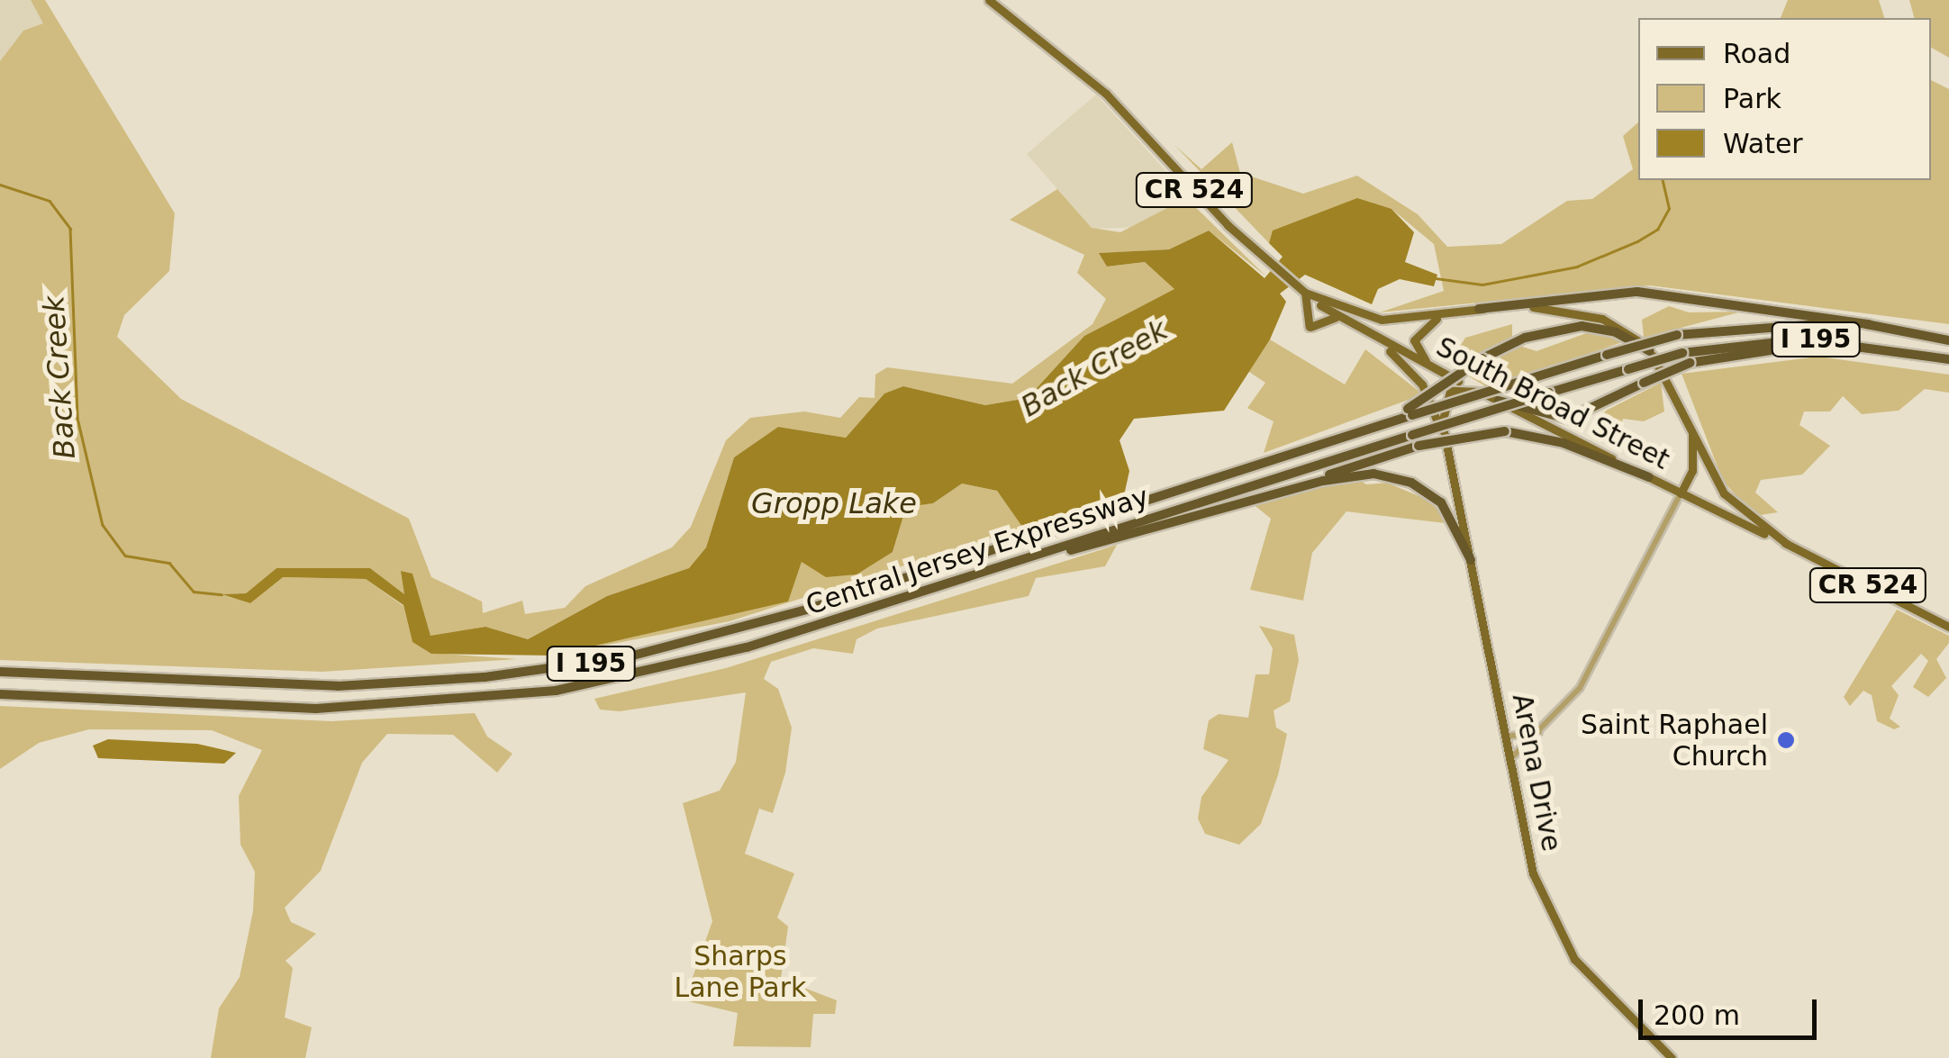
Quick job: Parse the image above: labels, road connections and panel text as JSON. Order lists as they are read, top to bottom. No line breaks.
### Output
{"streets":{"highway":["I 195","Central Jersey Expressway"],"main road":["CR 524","South Broad Street","Arena Drive"]},"crossings":[["I 195","Central Jersey Expressway"]],"water":["Back Creek","Gropp Lake"],"parks":["Sharps Lane Park"],"places":["Saint Raphael Church"],"legend":["Road","Park","Water"],"scale_bar":"200 m"}
